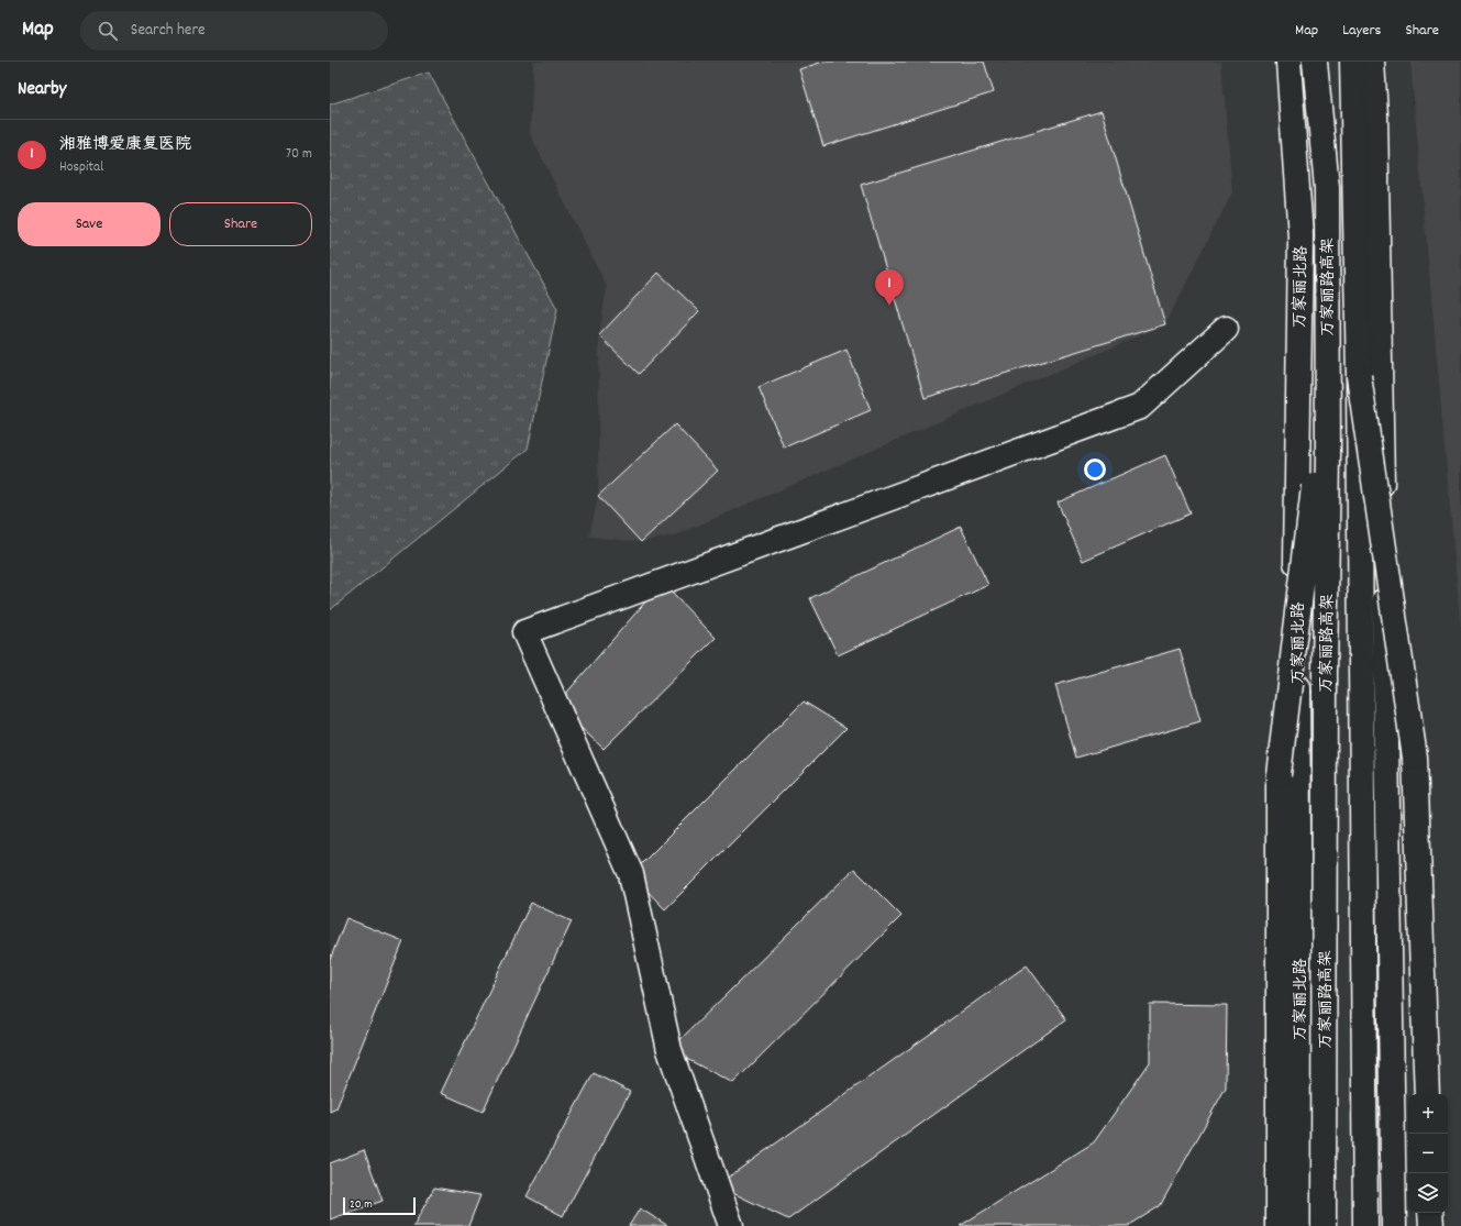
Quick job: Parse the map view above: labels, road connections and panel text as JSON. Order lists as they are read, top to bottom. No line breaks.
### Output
{"streets":{"main road":["万家丽北路","万家丽路高架"]},"scale_bar":"20 m","page":{"header":"Map","search":"Search here","nav":["Map","Layers","Share"],"heading":"Nearby","list":[{"mark":"1","name":"湘雅博爱康复医院","note":"Hospital","value":"70 m"}],"buttons":["Save","Share"],"pins":"1","map_buttons":["+","−"],"scale":"20 m"}}
